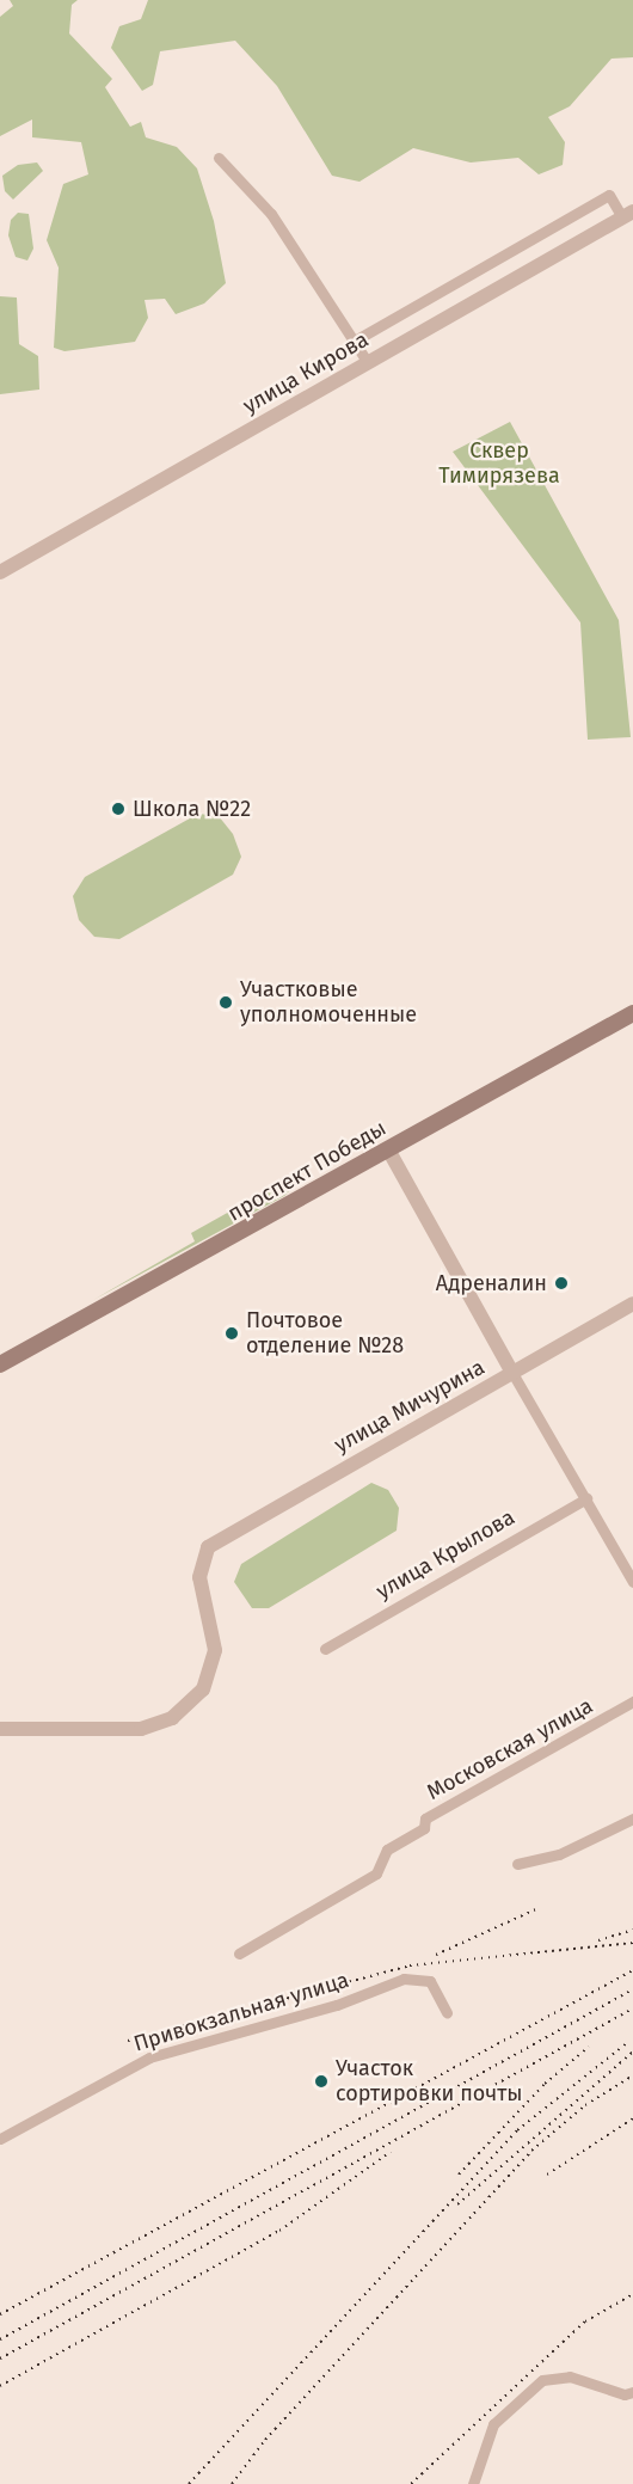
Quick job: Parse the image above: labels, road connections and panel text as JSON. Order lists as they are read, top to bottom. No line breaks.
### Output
{"streets":{"main road":["проспект Победы"],"street":["улица Кирова","улица Мичурина","улица Крылова","Московская улица","Привокзальная улица"]},"parks":["Сквер Тимирязева"],"places":["Школа №22","Участковые уполномоченные","Адреналин","Почтовое отделение №28","Участок сортировки почты"]}
